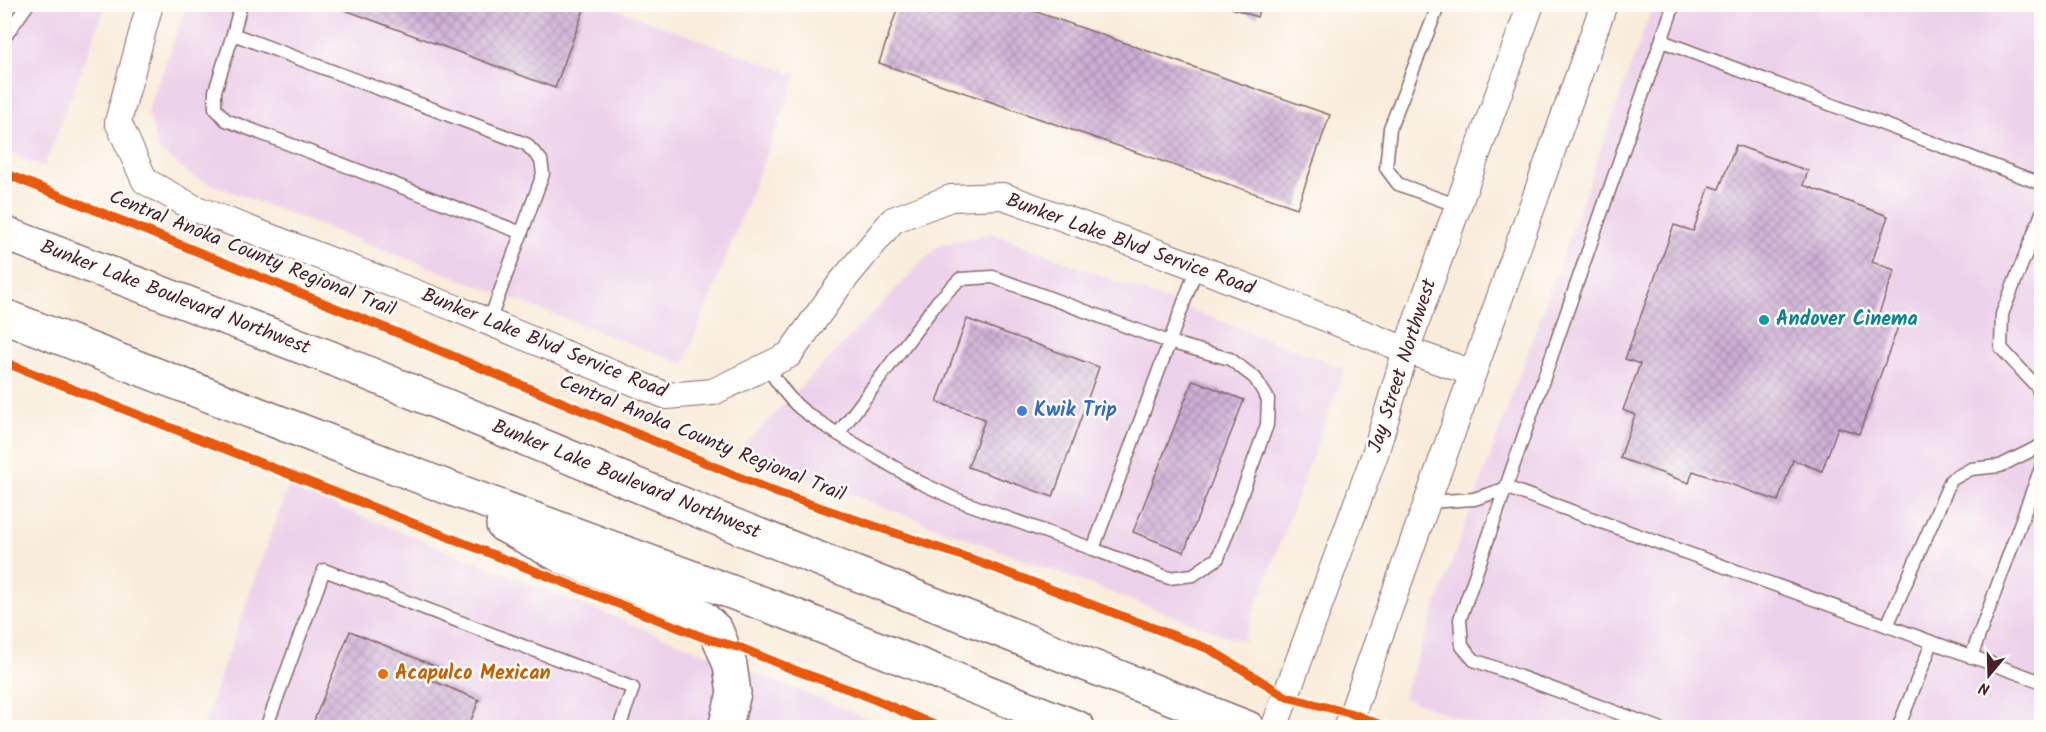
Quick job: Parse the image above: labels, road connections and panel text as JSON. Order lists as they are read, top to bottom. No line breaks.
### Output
{"streets":{"main road":["Bunker Lake Boulevard Northwest"],"street":["Bunker Lake Blvd Service Road","Jay Street Northwest"],"cycle path":["Central Anoka County Regional Trail"]},"crossings":[["Bunker Lake Blvd Service Road","Jay Street Northwest"]],"places":["Andover Cinema","Kwik Trip","Acapulco Mexican"],"north":"bottom"}
